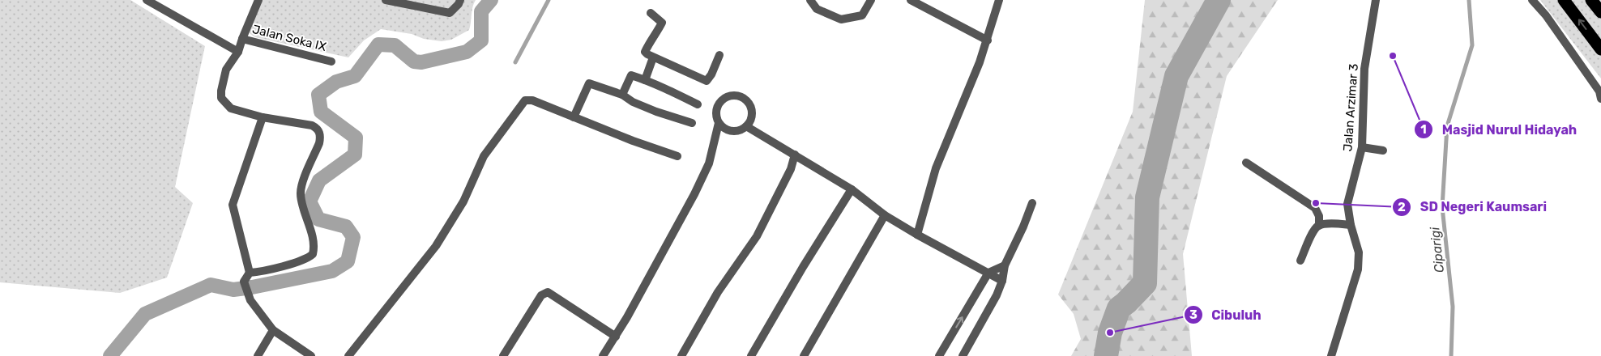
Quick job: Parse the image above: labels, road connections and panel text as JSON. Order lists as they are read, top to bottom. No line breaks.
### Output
{"streets":{"street":["Jalan Soka IX","Jalan Arzimar 3"]},"water":["Ciparigi"],"places":["Masjid Nurul Hidayah","SD Negeri Kaumsari","Cibuluh"]}
